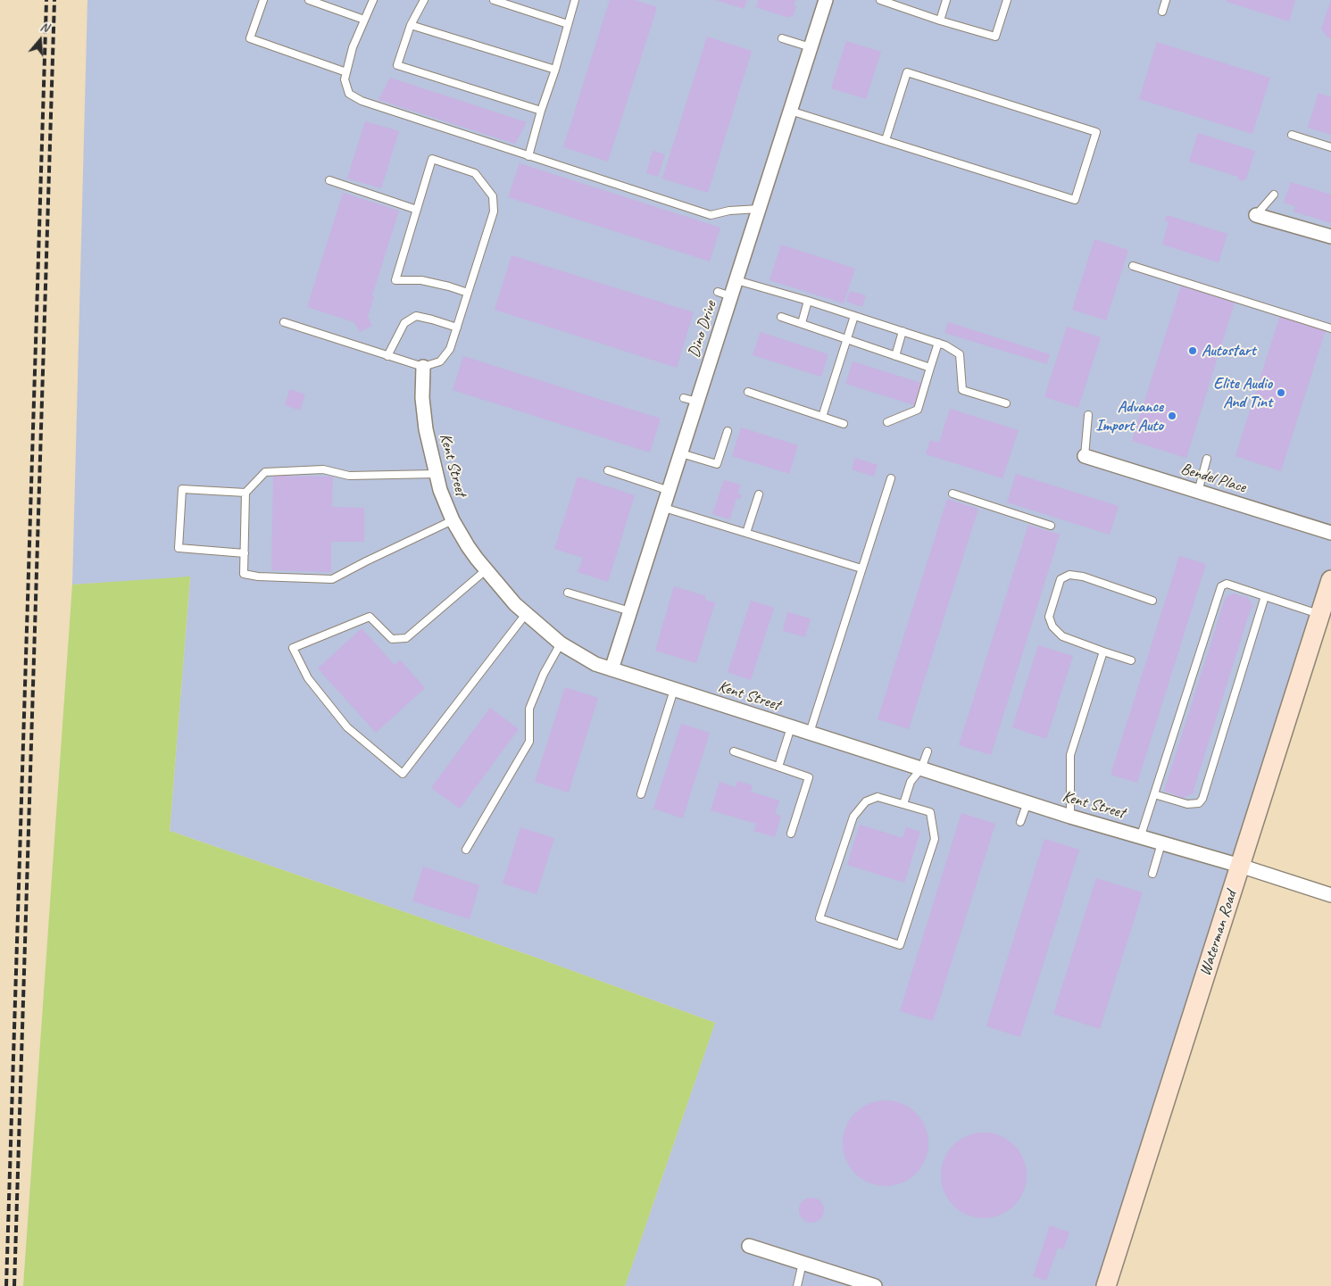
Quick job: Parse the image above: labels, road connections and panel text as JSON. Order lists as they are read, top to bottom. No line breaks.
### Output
{"streets":{"main road":["Waterman Road"],"street":["Dino Drive","Kent Street","Bendel Place"]},"crossings":[["Dino Drive","Kent Street"],["Kent Street","Waterman Road"]],"places":["Autostart","Elite Audio And Tint","Advance Import Auto"],"north":"top"}
